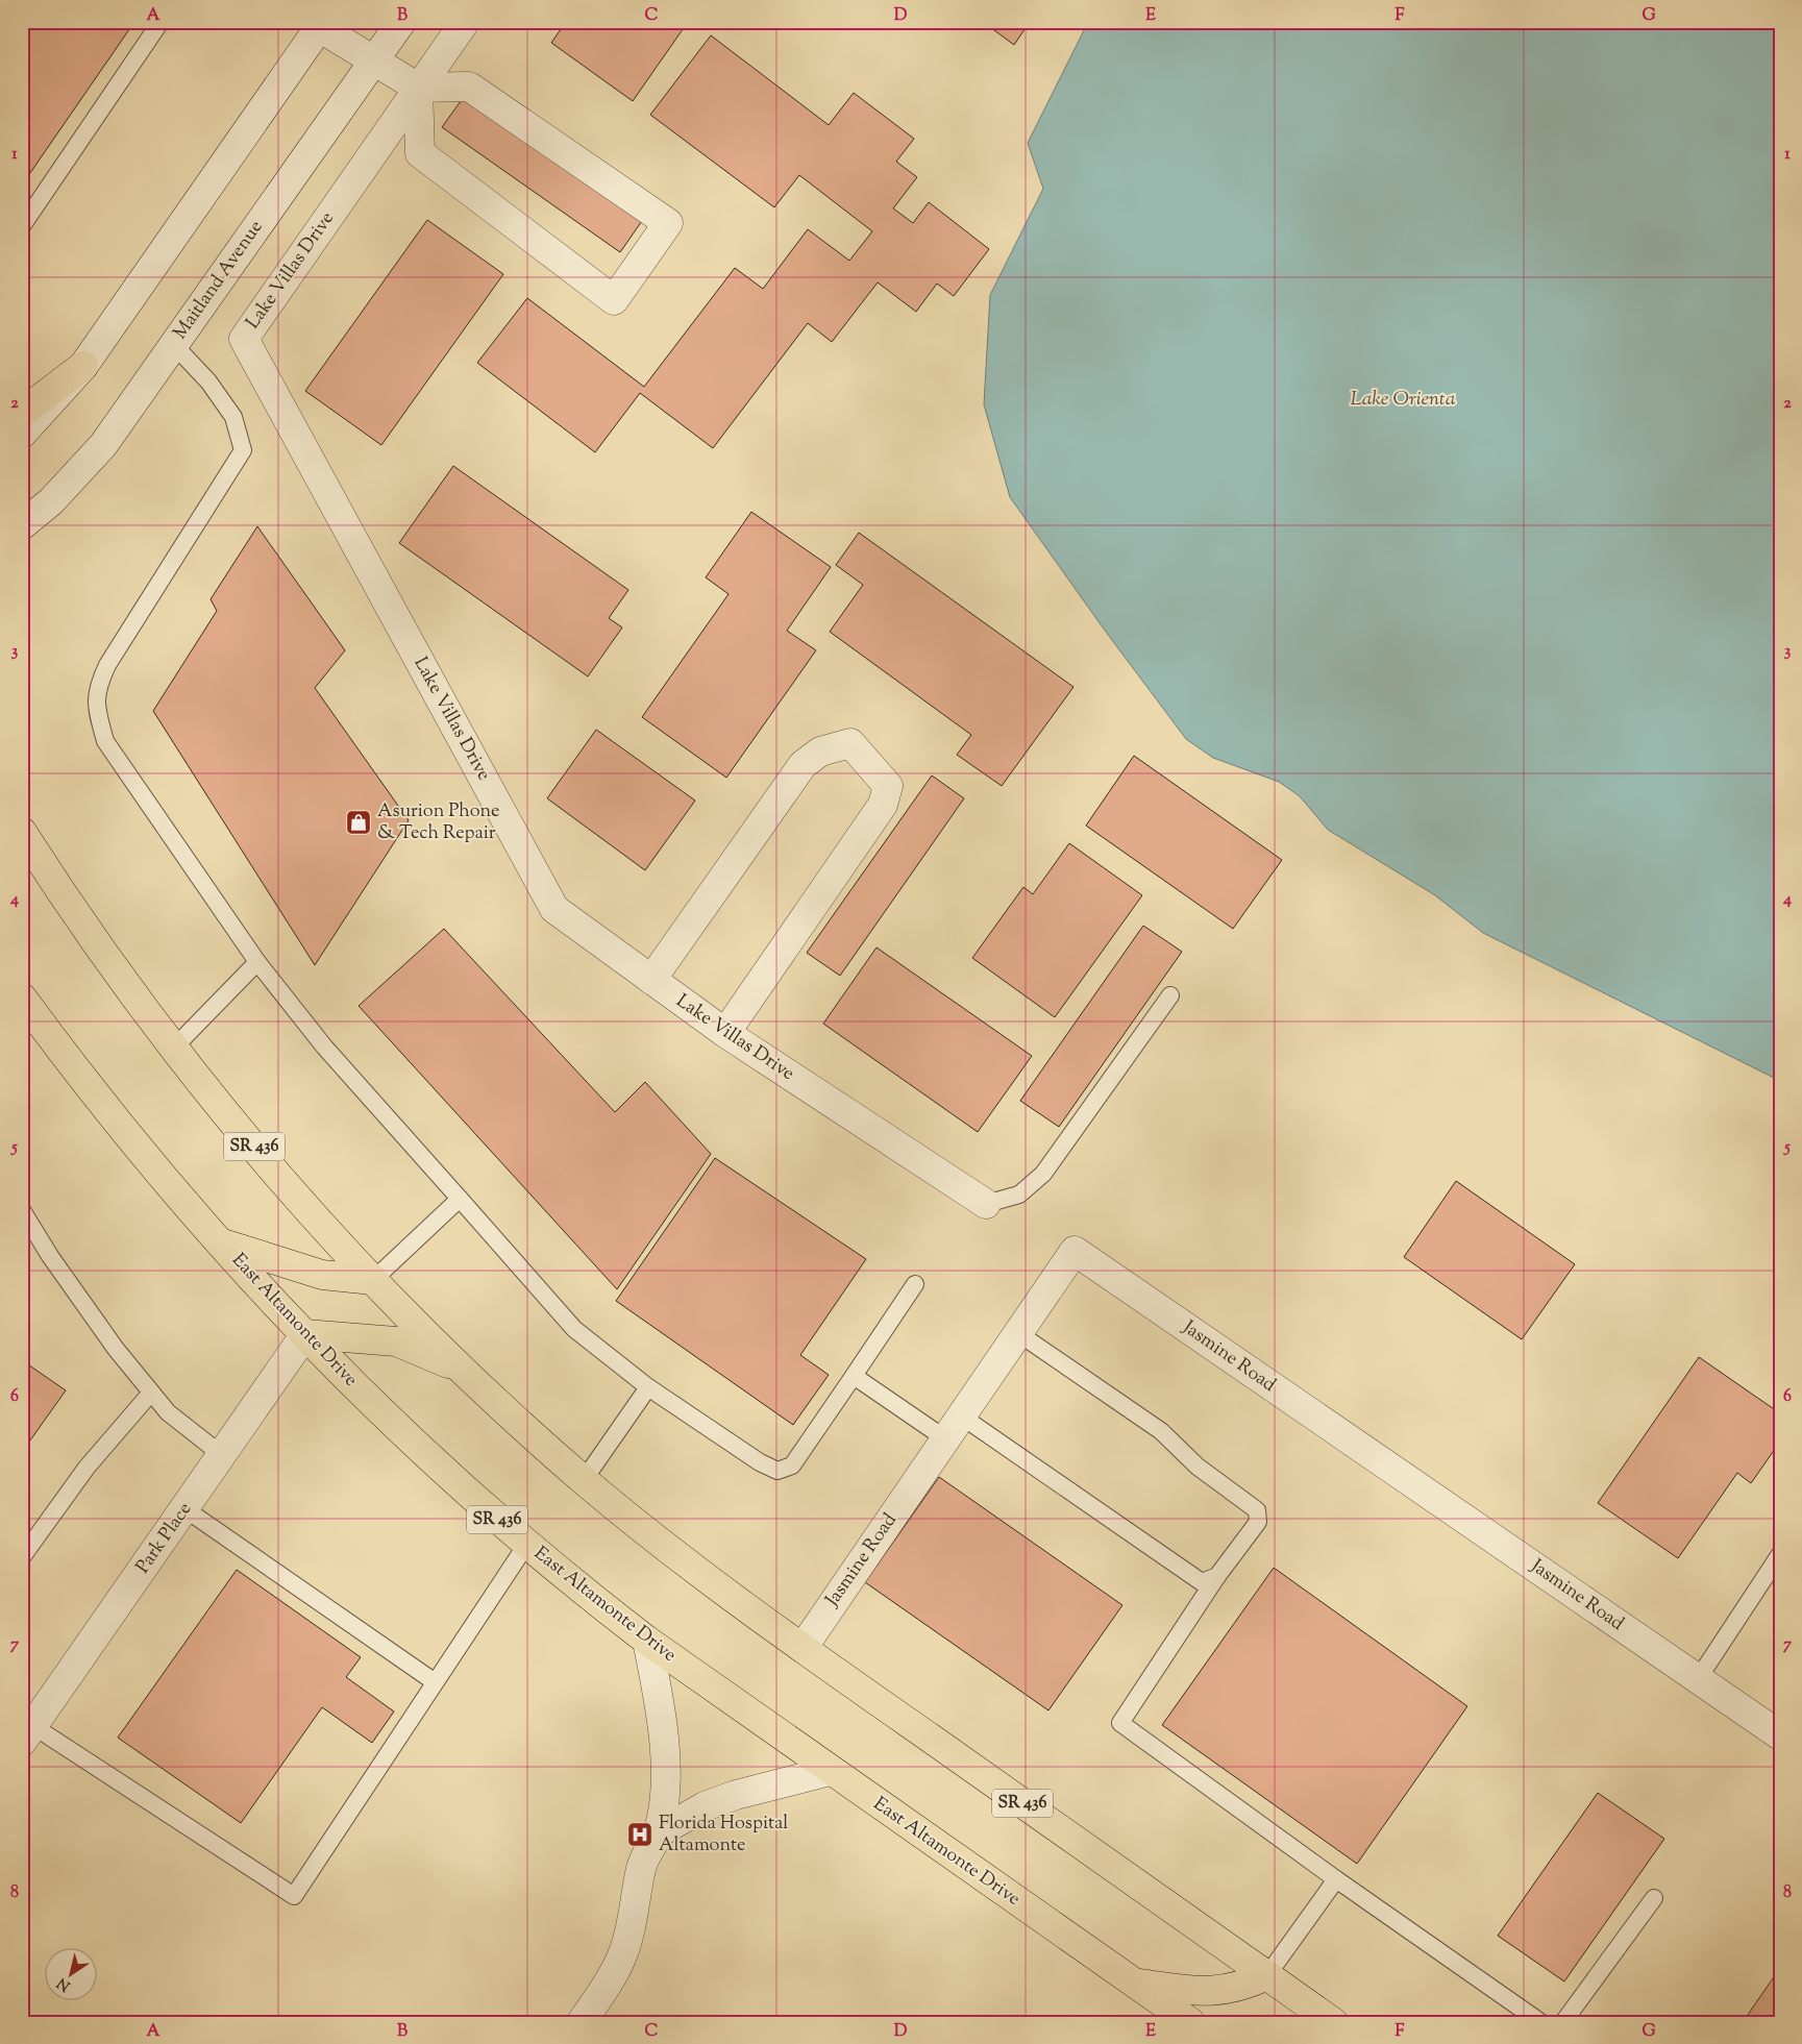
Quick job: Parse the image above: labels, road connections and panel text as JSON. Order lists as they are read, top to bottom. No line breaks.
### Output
{"streets":{"main road":["SR 436","East Altamonte Drive"],"street":["Lake Villas Drive","Maitland Avenue","Jasmine Road","Park Place"]},"crossings":[["SR 436","Jasmine Road"],["East Altamonte Drive","Park Place"]],"water":["Lake Orienta"],"places":{"shop":["Asurion Phone & Tech Repair"],"hospital":["Florida Hospital Altamonte"]},"north":"bottom left","grid":{"columns":["A","B","C","D","E","F","G"],"rows":["1","2","3","4","5","6","7","8"]}}
